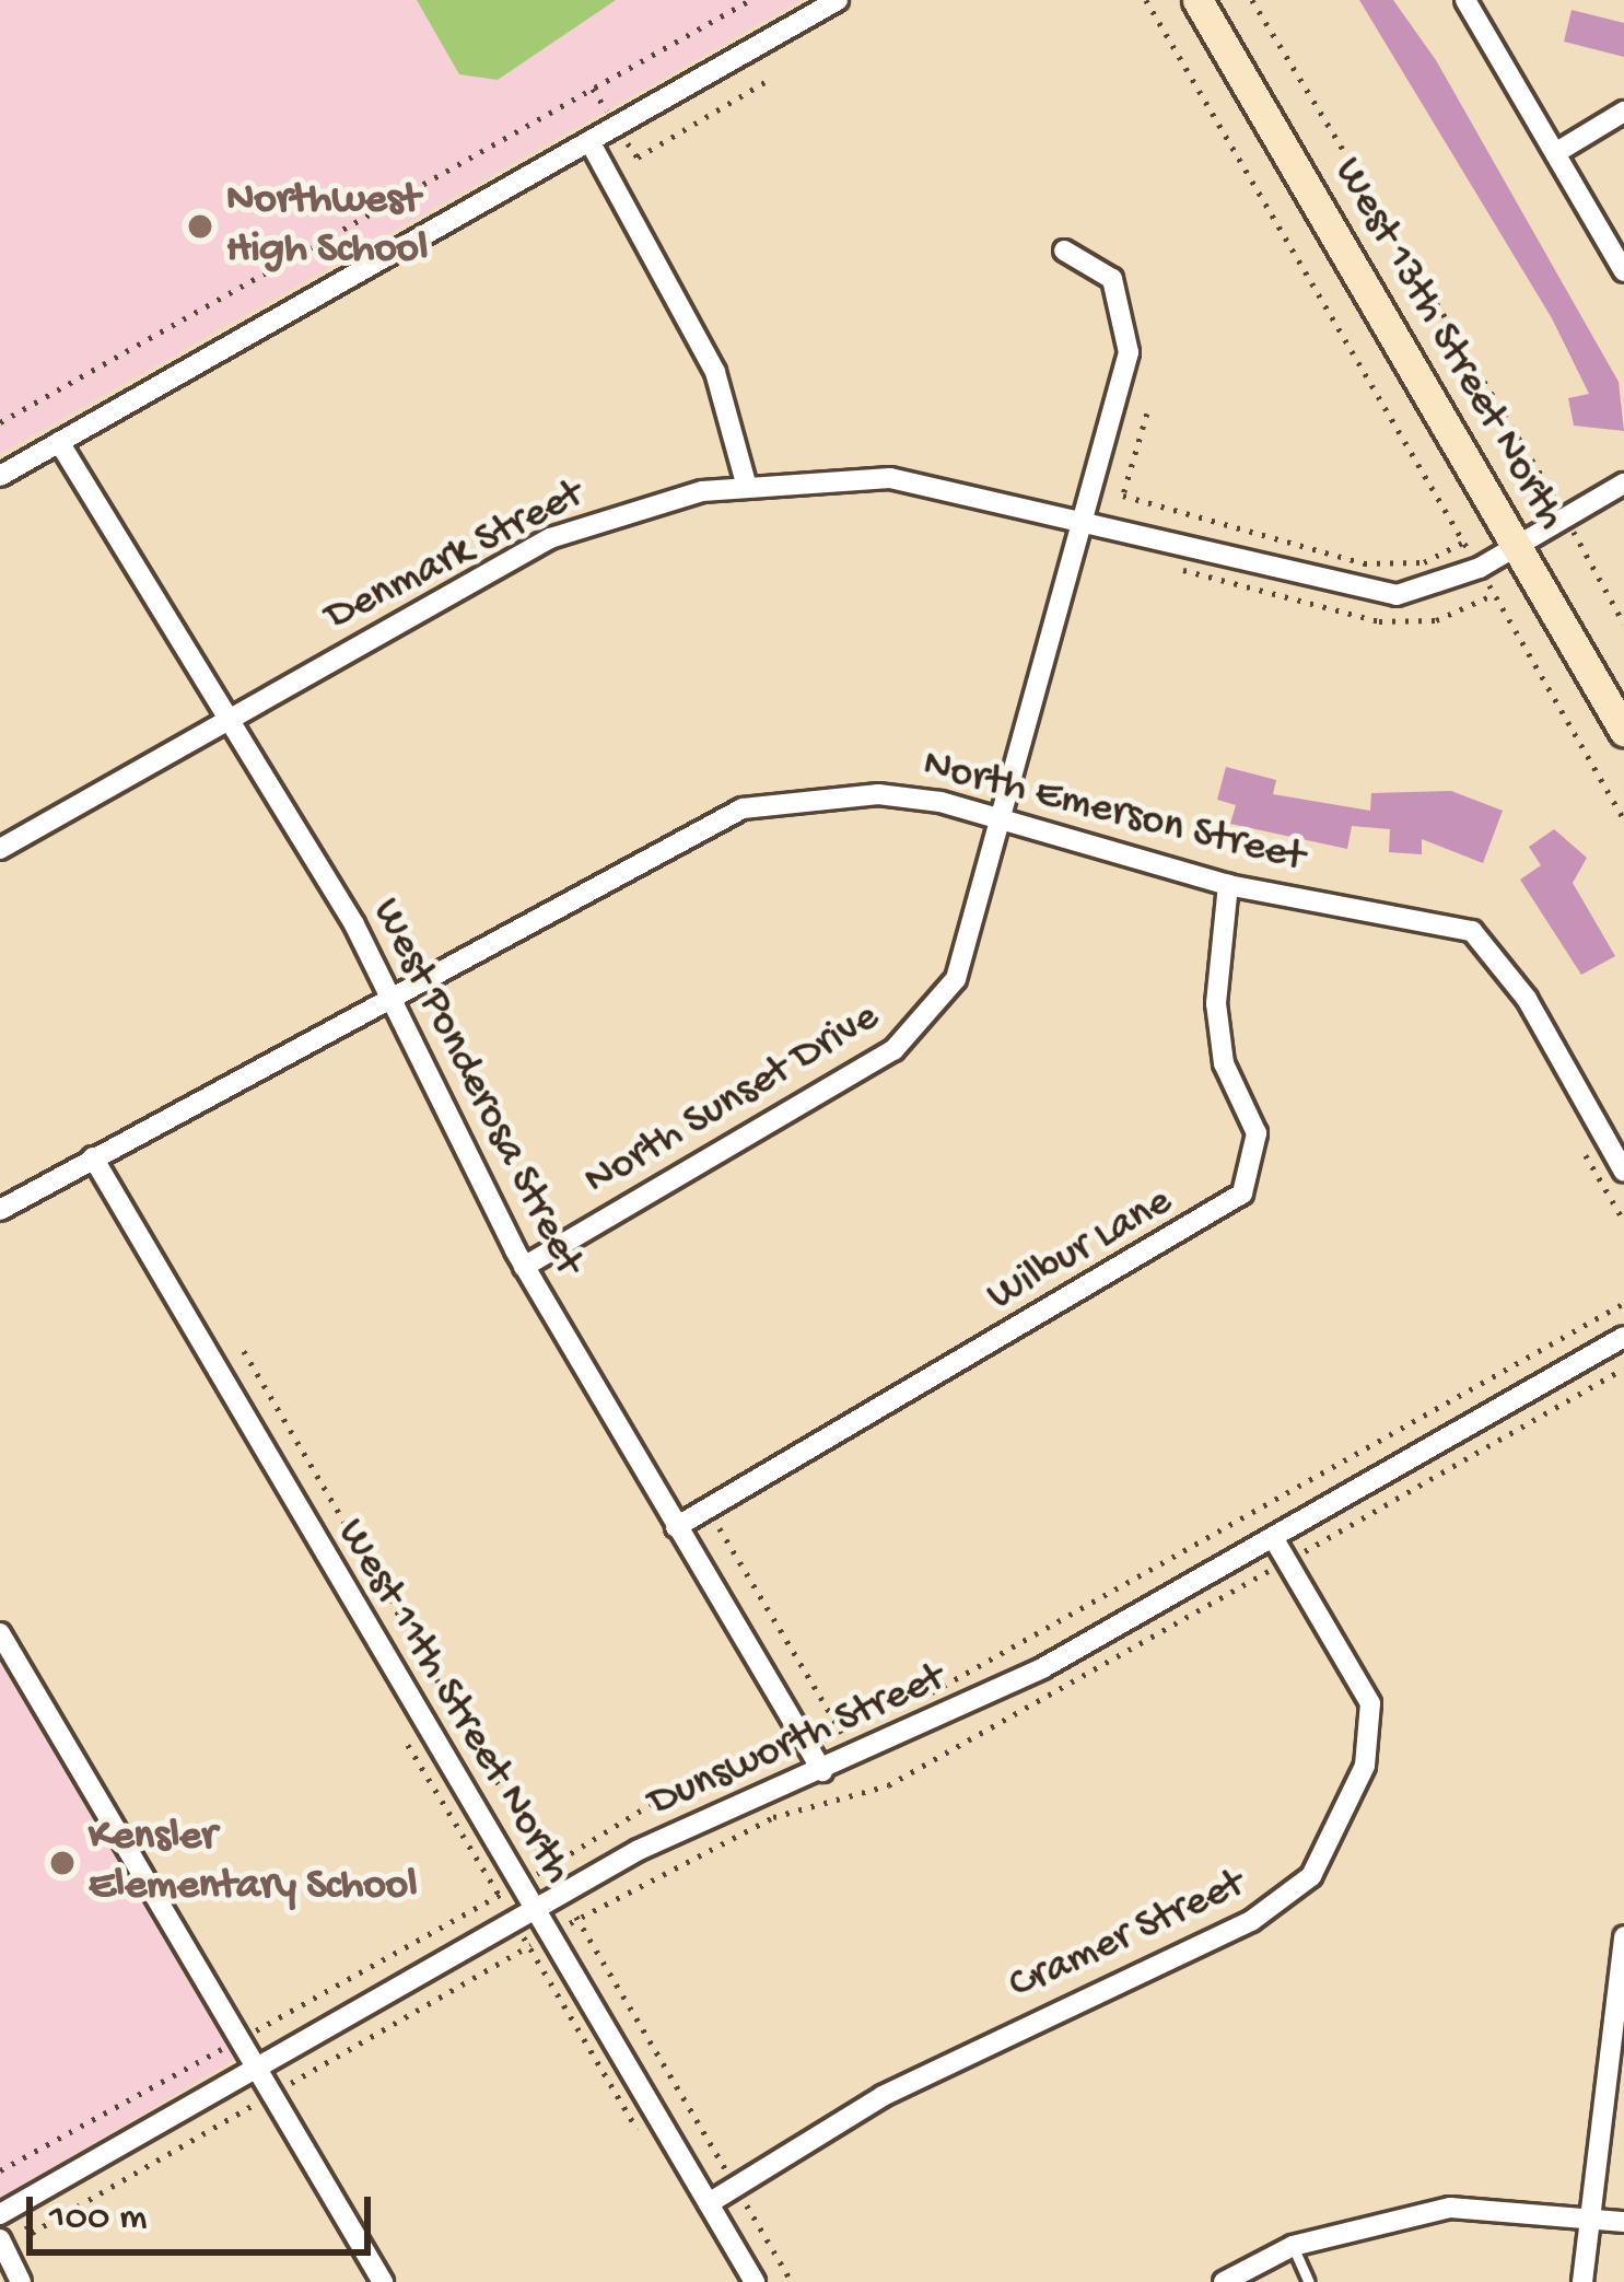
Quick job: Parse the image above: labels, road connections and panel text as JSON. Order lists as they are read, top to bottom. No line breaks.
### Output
{"streets":{"street":["West 13th Street North","Denmark Street","North Emerson Street","West Ponderosa Street","North Sunset Drive","Wilbur Lane","West 11th Street North","Dunsworth Street","Cramer Street"]},"crossings":[["West 13th Street North","Denmark Street"],["Denmark Street","West Ponderosa Street"],["Denmark Street","North Sunset Drive"],["North Emerson Street","West Ponderosa Street"],["North Emerson Street","North Sunset Drive"],["North Emerson Street","Wilbur Lane"],["North Emerson Street","West 11th Street North"],["West Ponderosa Street","North Sunset Drive"],["West Ponderosa Street","Wilbur Lane"],["West Ponderosa Street","Dunsworth Street"],["West 11th Street North","Dunsworth Street"],["West 11th Street North","Cramer Street"],["Dunsworth Street","Cramer Street"]],"places":["Northwest High School","Kensler Elementary School"],"scale_bar":"100 m"}
